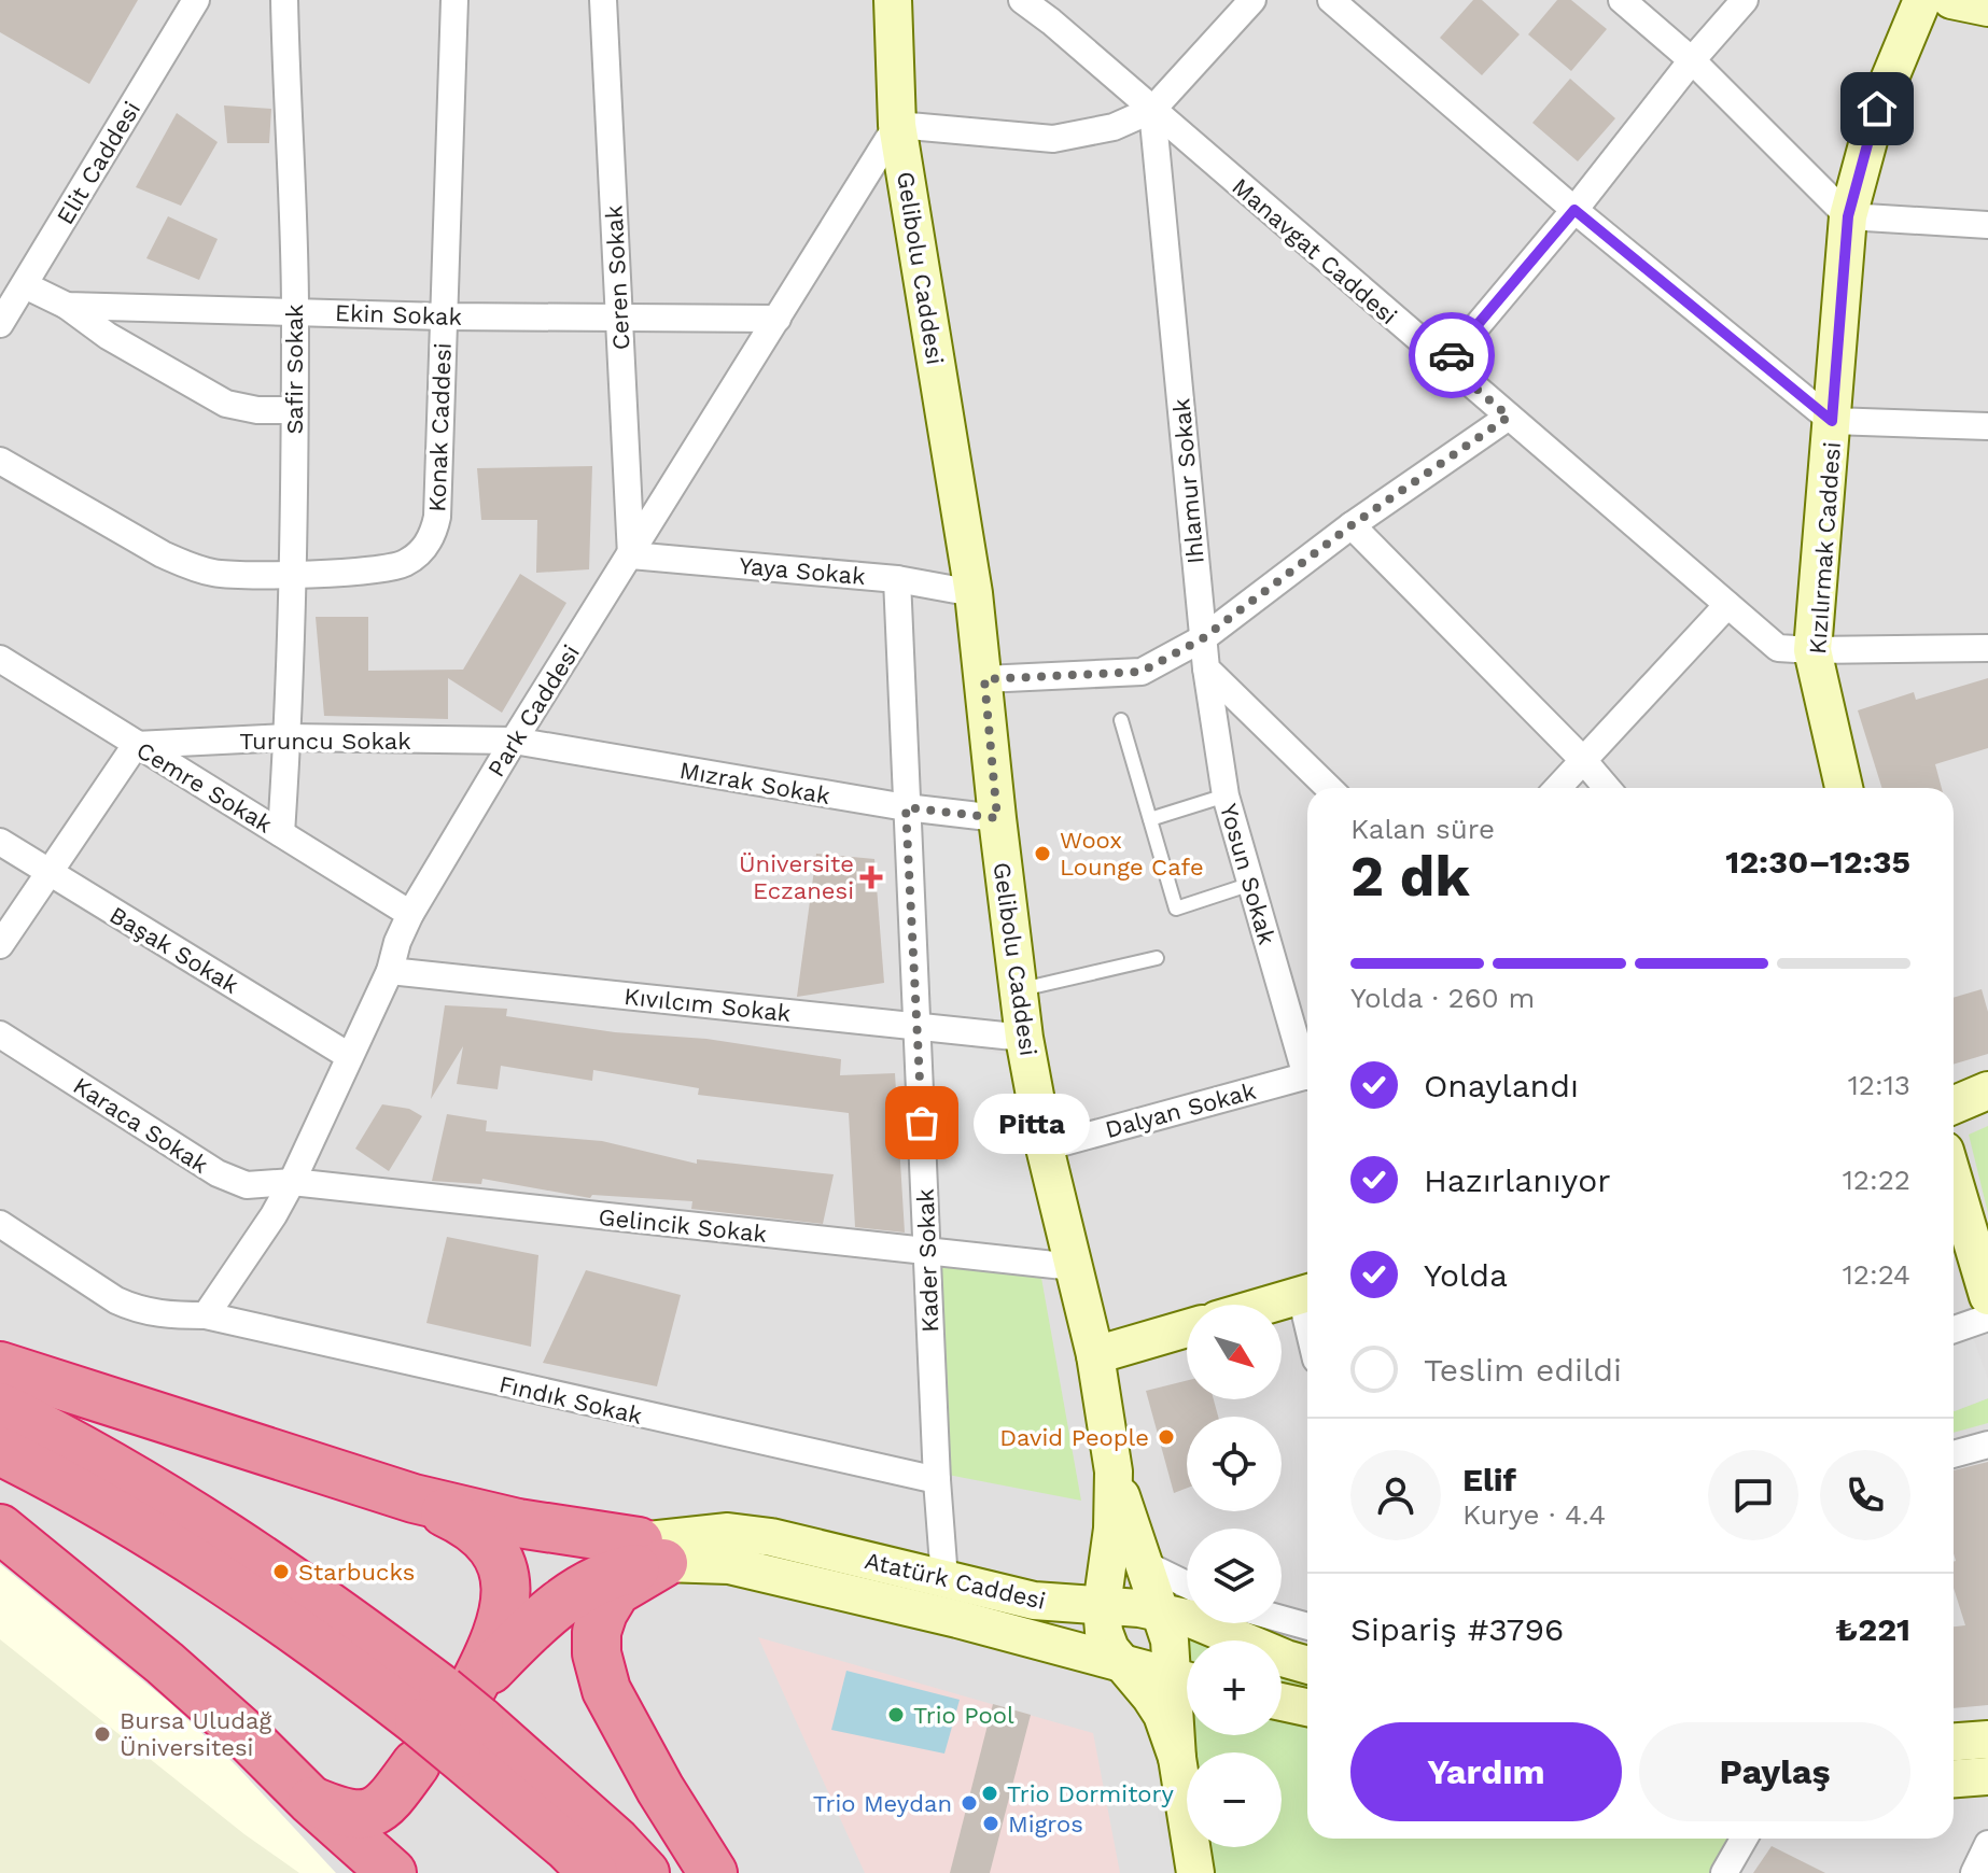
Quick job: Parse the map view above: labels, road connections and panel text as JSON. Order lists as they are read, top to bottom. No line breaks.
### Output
{"streets":{"street":["Elit Caddesi","Manavgat Caddesi","Gelibolu Caddesi","Ceren Sokak","Ekin Sokak","Safir Sokak","Konak Caddesi","Ihlamur Sokak","Kızılırmak Caddesi","Yaya Sokak","Park Caddesi","Turuncu Sokak","Mızrak Sokak","Cemre Sokak","Yosun Sokak","Başak Sokak","Kıvılcım Sokak","Dalyan Sokak","Karaca Sokak","Gelincik Sokak","Kader Sokak","Fındık Sokak","Atatürk Caddesi"]},"crossings":[["Elit Caddesi","Ekin Sokak"],["Manavgat Caddesi","Ihlamur Sokak"],["Manavgat Caddesi","Kızılırmak Caddesi"],["Gelibolu Caddesi","Yaya Sokak"],["Gelibolu Caddesi","Park Caddesi"],["Gelibolu Caddesi","Mızrak Sokak"],["Gelibolu Caddesi","Kıvılcım Sokak"],["Gelibolu Caddesi","Dalyan Sokak"],["Gelibolu Caddesi","Gelincik Sokak"],["Gelibolu Caddesi","Atatürk Caddesi"],["Ceren Sokak","Ekin Sokak"],["Ceren Sokak","Yaya Sokak"],["Ceren Sokak","Park Caddesi"],["Ekin Sokak","Safir Sokak"],["Ekin Sokak","Konak Caddesi"],["Ekin Sokak","Park Caddesi"],["Safir Sokak","Konak Caddesi"],["Safir Sokak","Turuncu Sokak"],["Safir Sokak","Cemre Sokak"],["Ihlamur Sokak","Yosun Sokak"],["Yaya Sokak","Park Caddesi"],["Yaya Sokak","Kader Sokak"],["Park Caddesi","Turuncu Sokak"],["Park Caddesi","Mızrak Sokak"],["Park Caddesi","Cemre Sokak"],["Park Caddesi","Başak Sokak"],["Park Caddesi","Kıvılcım Sokak"],["Park Caddesi","Karaca Sokak"],["Park Caddesi","Gelincik Sokak"],["Park Caddesi","Fındık Sokak"],["Turuncu Sokak","Mızrak Sokak"],["Turuncu Sokak","Cemre Sokak"],["Mızrak Sokak","Kader Sokak"],["Kıvılcım Sokak","Kader Sokak"],["Karaca Sokak","Gelincik Sokak"],["Gelincik Sokak","Kader Sokak"],["Kader Sokak","Fındık Sokak"],["Kader Sokak","Atatürk Caddesi"]],"places":{"other":["Woox Lounge Cafe","Pitta","David People","Starbucks","Trio Pool","Bursa Uludağ Üniversitesi","Trio Dormitory","Trio Meydan","Migros"],"health":["Üniversite Eczanesi"]},"north":"bottom right","page":{"heading":["2 dk","Kalan süre","12:30–12:35"],"panel":["Elif","Kurye · 4.4","Sipariş #3796","₺221"],"bar":"Yolda · 260 m","list":[["Onaylandı","12:13"],["Hazırlanıyor","12:22"],["Yolda","12:24"],"Teslim edildi"],"bubble":"Pitta","map_buttons":["+","−"],"buttons":["Yardım","Paylaş"]}}
